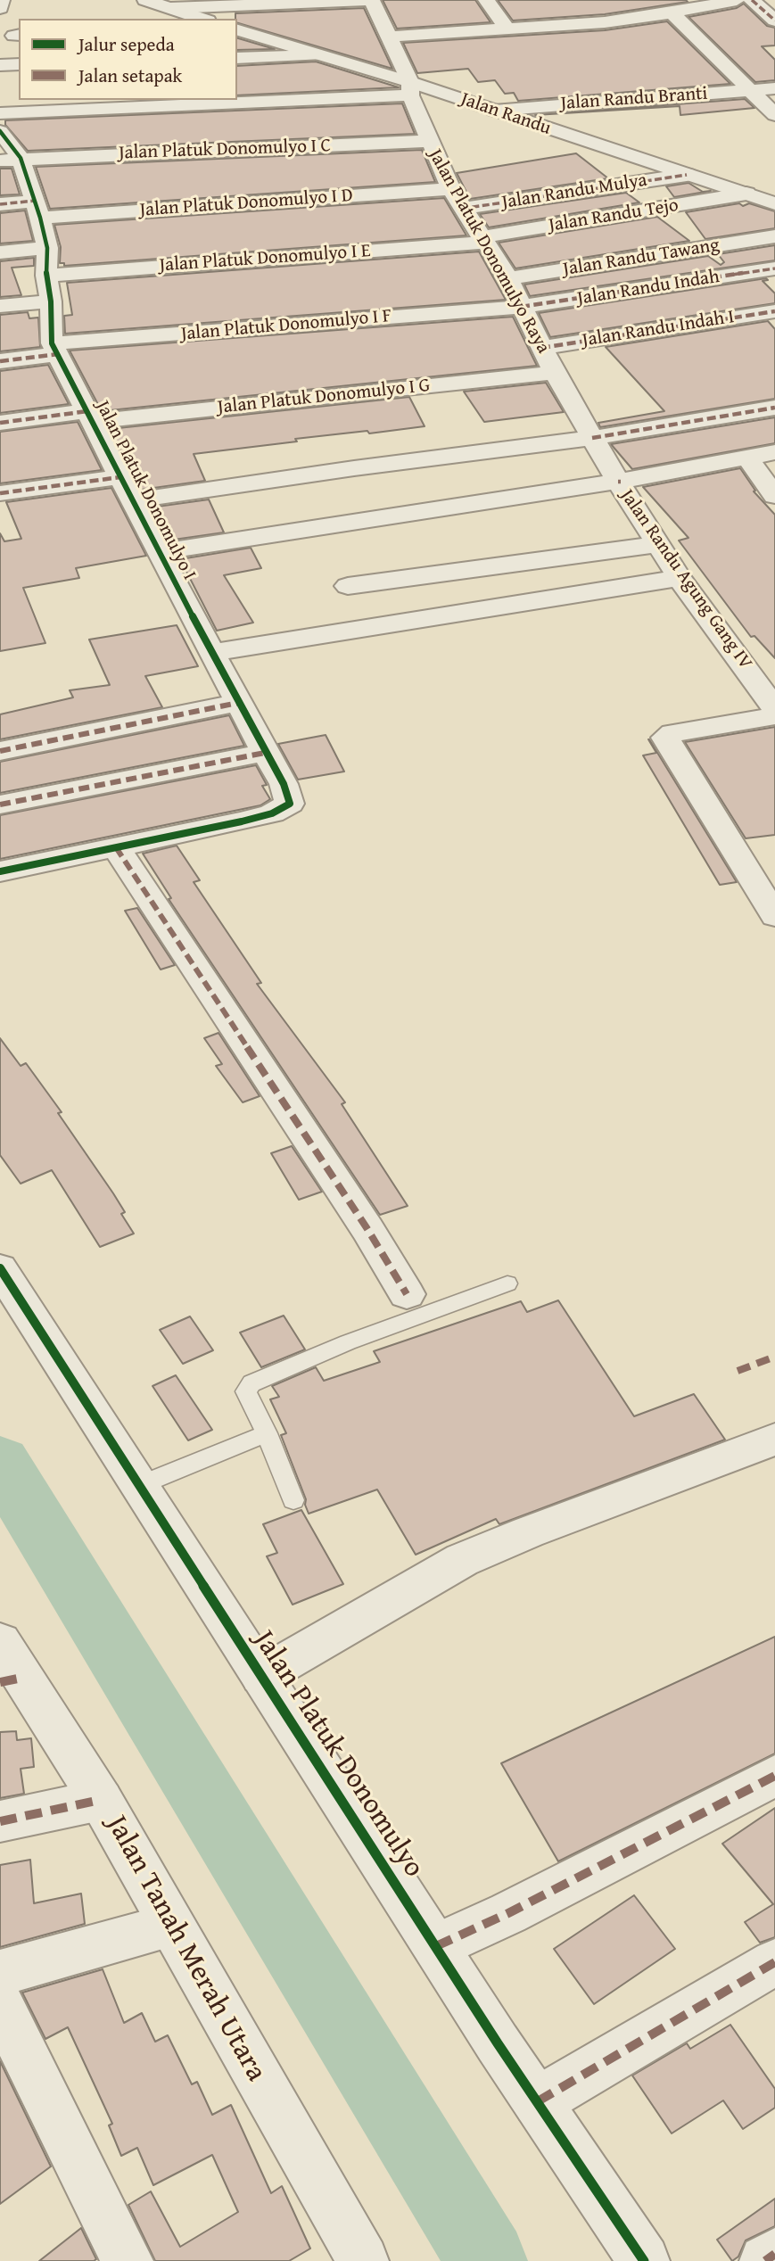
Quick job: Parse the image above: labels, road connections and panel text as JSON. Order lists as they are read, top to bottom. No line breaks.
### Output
{"streets":{"street":["Jalan Randu Branti","Jalan Randu","Jalan Platuk Donomulyo I C","Jalan Randu Mulya","Jalan Platuk Donomulyo I D","Jalan Randu Tejo","Jalan Platuk Donomulyo Raya","Jalan Randu Tawang","Jalan Platuk Donomulyo I E","Jalan Randu Indah","Jalan Platuk Donomulyo I F","Jalan Randu Indah I","Jalan Platuk Donomulyo I G","Jalan Platuk Donomulyo I","Jalan Randu Agung Gang IV","Jalan Platuk Donomulyo","Jalan Tanah Merah Utara"]},"crossings":[["Jalan Randu Branti","Jalan Randu"],["Jalan Randu","Jalan Randu Mulya"],["Jalan Randu","Jalan Randu Tejo"],["Jalan Randu","Jalan Platuk Donomulyo Raya"],["Jalan Platuk Donomulyo I C","Jalan Platuk Donomulyo Raya"],["Jalan Platuk Donomulyo I C","Jalan Platuk Donomulyo I"],["Jalan Randu Mulya","Jalan Platuk Donomulyo Raya"],["Jalan Platuk Donomulyo I D","Jalan Platuk Donomulyo Raya"],["Jalan Platuk Donomulyo I D","Jalan Platuk Donomulyo I"],["Jalan Randu Tejo","Jalan Platuk Donomulyo Raya"],["Jalan Randu Tejo","Jalan Platuk Donomulyo I E"],["Jalan Platuk Donomulyo Raya","Jalan Randu Tawang"],["Jalan Platuk Donomulyo Raya","Jalan Platuk Donomulyo I E"],["Jalan Platuk Donomulyo Raya","Jalan Randu Indah"],["Jalan Platuk Donomulyo Raya","Jalan Platuk Donomulyo I F"],["Jalan Platuk Donomulyo Raya","Jalan Randu Indah I"],["Jalan Platuk Donomulyo Raya","Jalan Platuk Donomulyo I G"],["Jalan Platuk Donomulyo Raya","Jalan Randu Agung Gang IV"],["Jalan Platuk Donomulyo I E","Jalan Platuk Donomulyo I"],["Jalan Randu Indah","Jalan Platuk Donomulyo I F"],["Jalan Platuk Donomulyo I F","Jalan Platuk Donomulyo I"],["Jalan Platuk Donomulyo I G","Jalan Platuk Donomulyo I"]],"legend":["Jalur sepeda","Jalan setapak"]}
